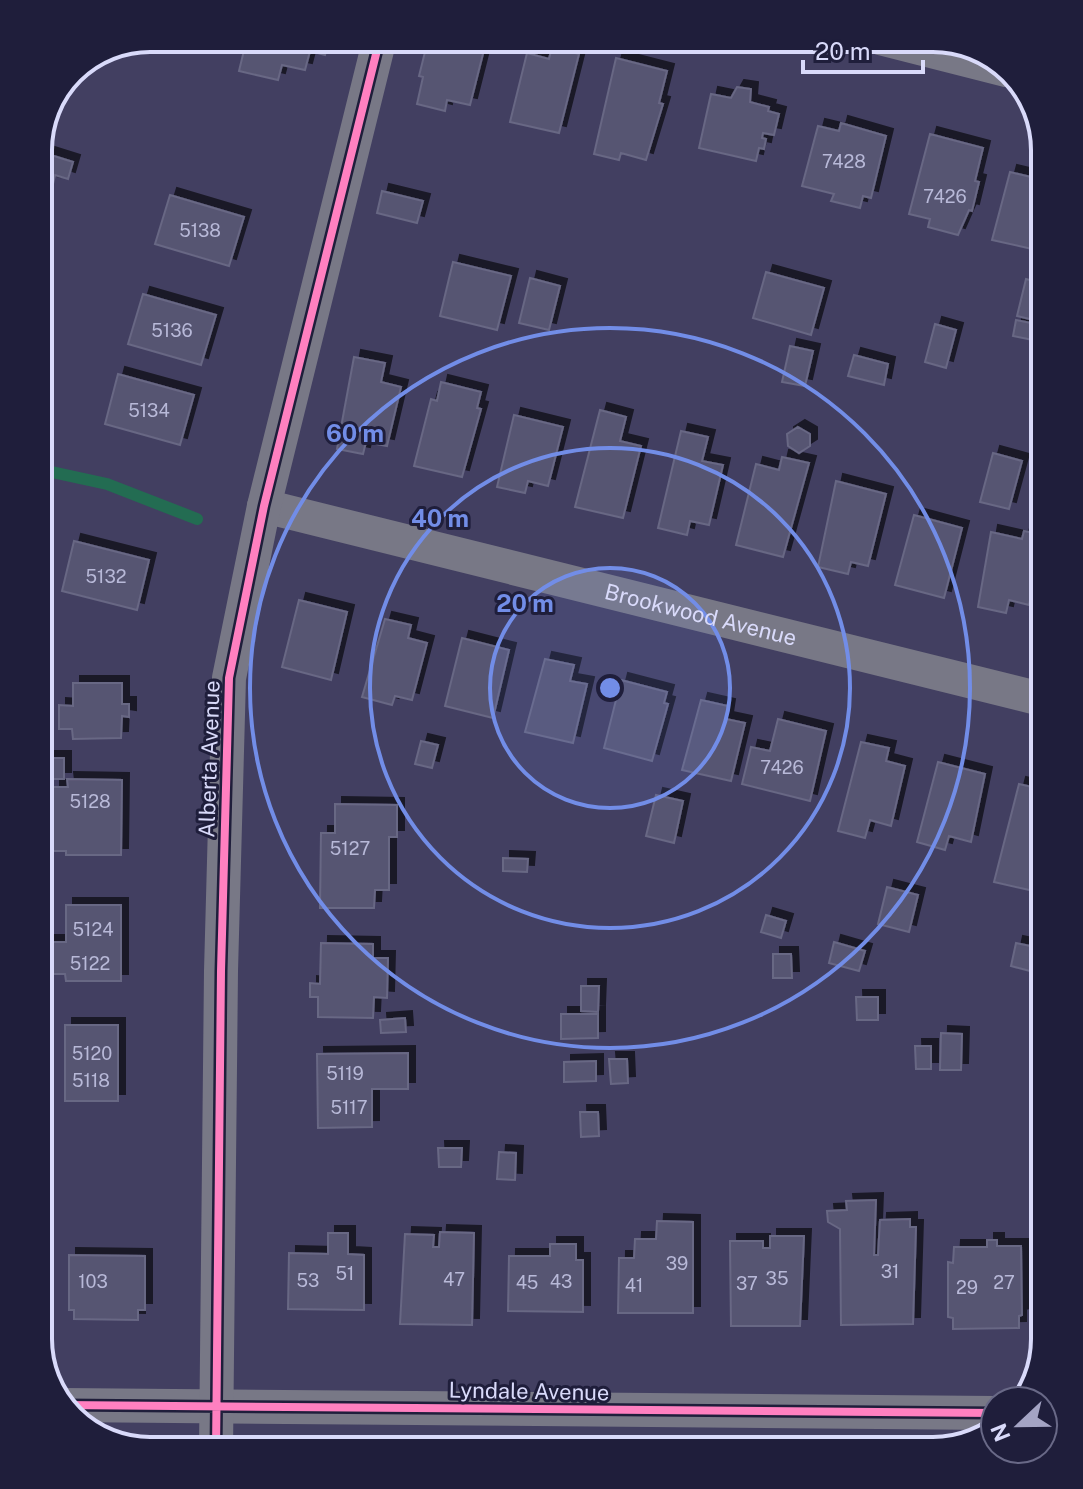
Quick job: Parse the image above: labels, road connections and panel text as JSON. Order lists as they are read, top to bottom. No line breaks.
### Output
{"streets":{"street":["Brookwood Avenue","Alberta Avenue","Lyndale Avenue"]},"crossings":[["Brookwood Avenue","Alberta Avenue"],["Alberta Avenue","Lyndale Avenue"]],"house_numbers":["7428","7426","5138","5136","5134","5132","7426","5128","5127","5124","5122","5120","5119","5118","5117","39","31","51","35","47","53","103","43","45","27","37","41","29"],"scale_bar":"20 m","north":"left","rings":["60 m","40 m","20 m"]}
